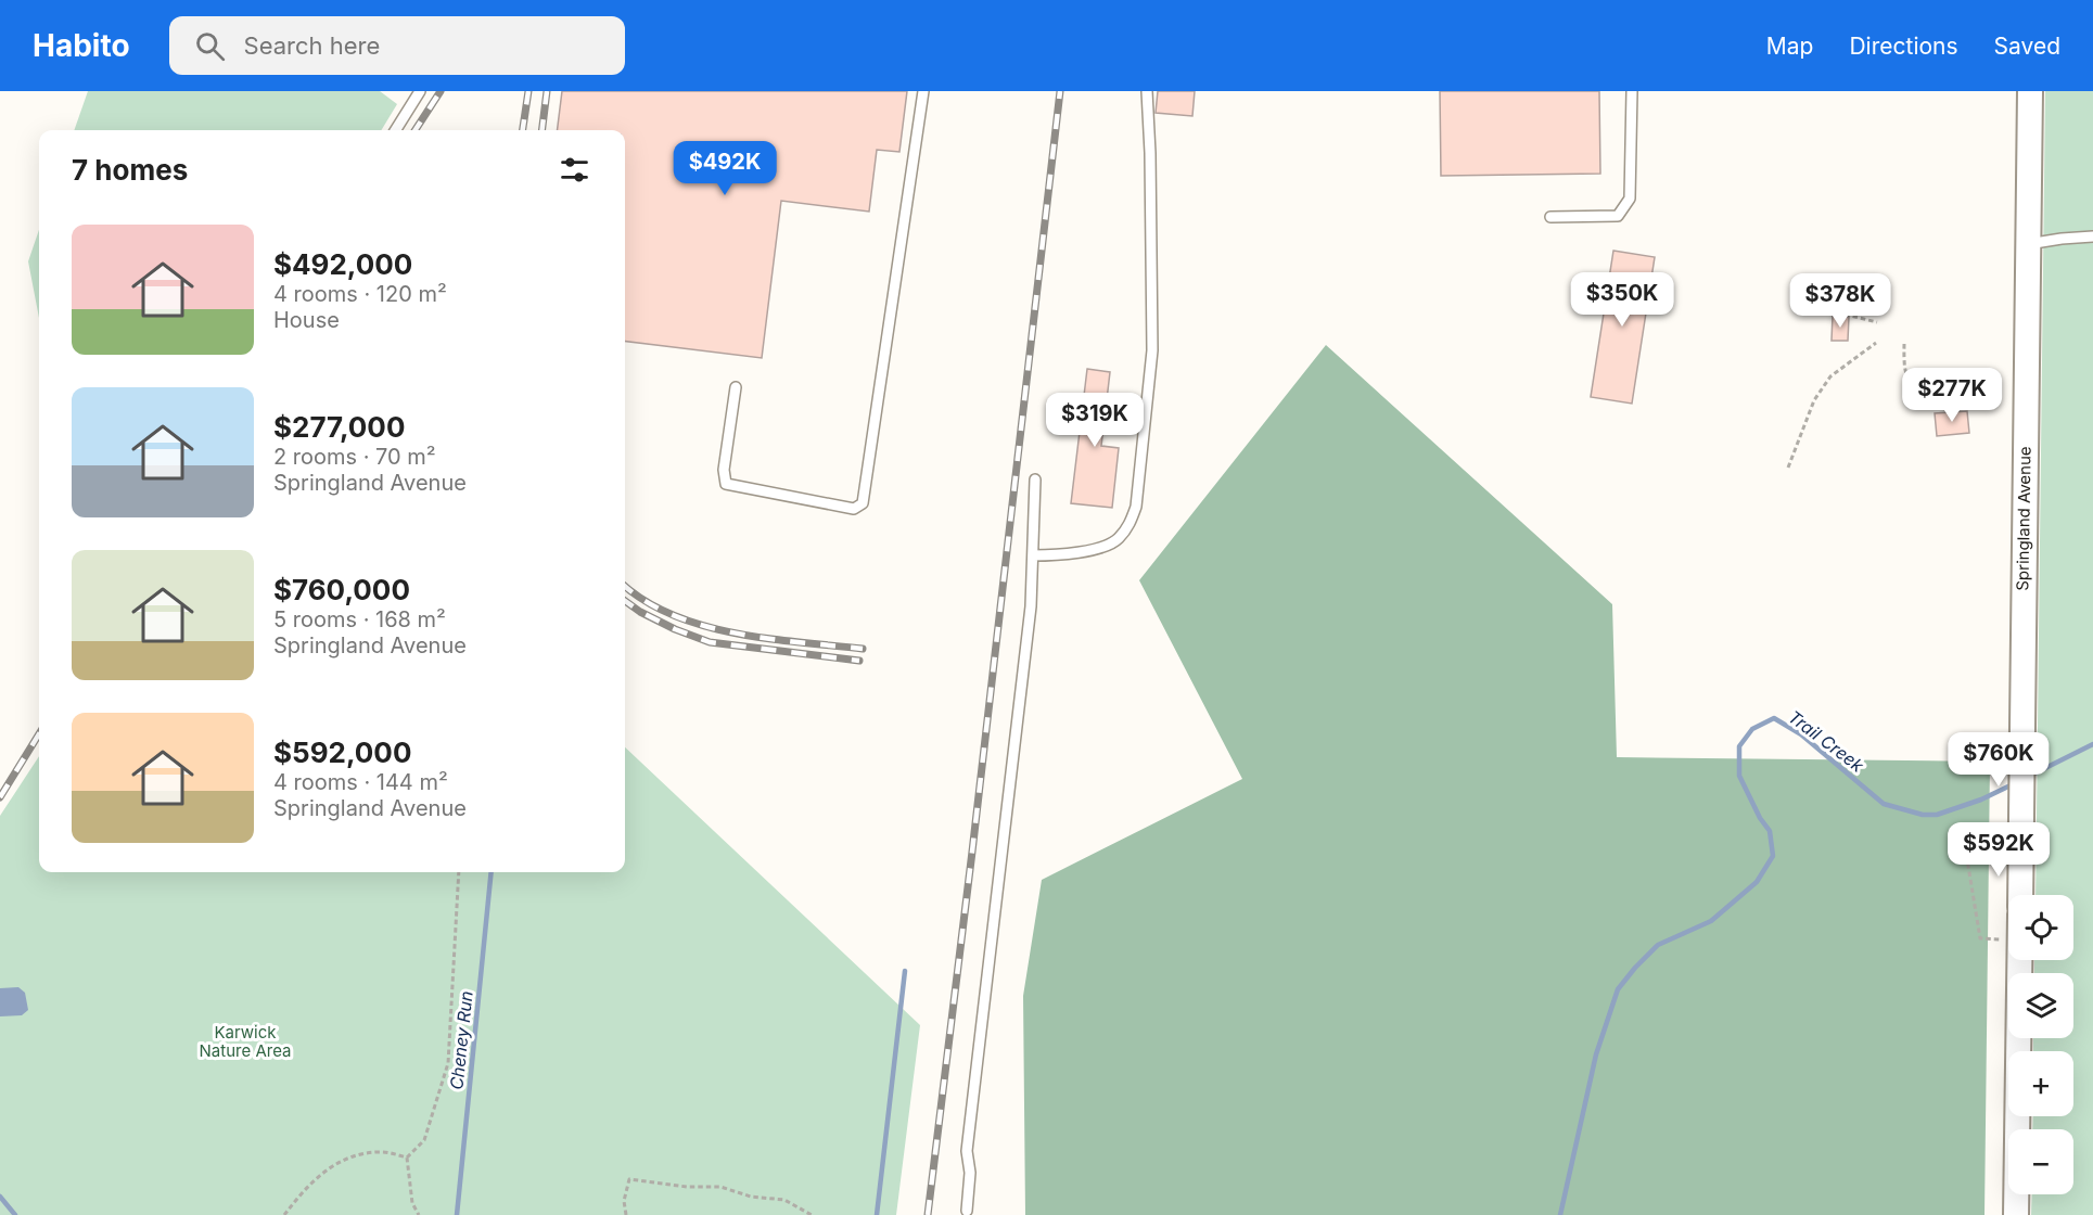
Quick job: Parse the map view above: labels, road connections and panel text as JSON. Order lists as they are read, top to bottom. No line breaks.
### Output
{"streets":{"street":["Springland Avenue"]},"water":["Trail Creek","Cheney Run"],"parks":["Karwick Nature Area"],"page":{"header":"Habito","search":"Search here","nav":["Map","Directions","Saved"],"heading":"7 homes","price":["$492K","$350K","$378K","$277K","$319K","$760K","$592K"],"list":[{"name":"$492,000","note":"4 rooms · 120 m² · House"},{"name":"$277,000","note":"2 rooms · 70 m² · Springland Avenue"},{"name":"$760,000","note":"5 rooms · 168 m² · Springland Avenue"},{"name":"$592,000","note":"4 rooms · 144 m² · Springland Avenue"}],"map_buttons":["+","−"]}}
